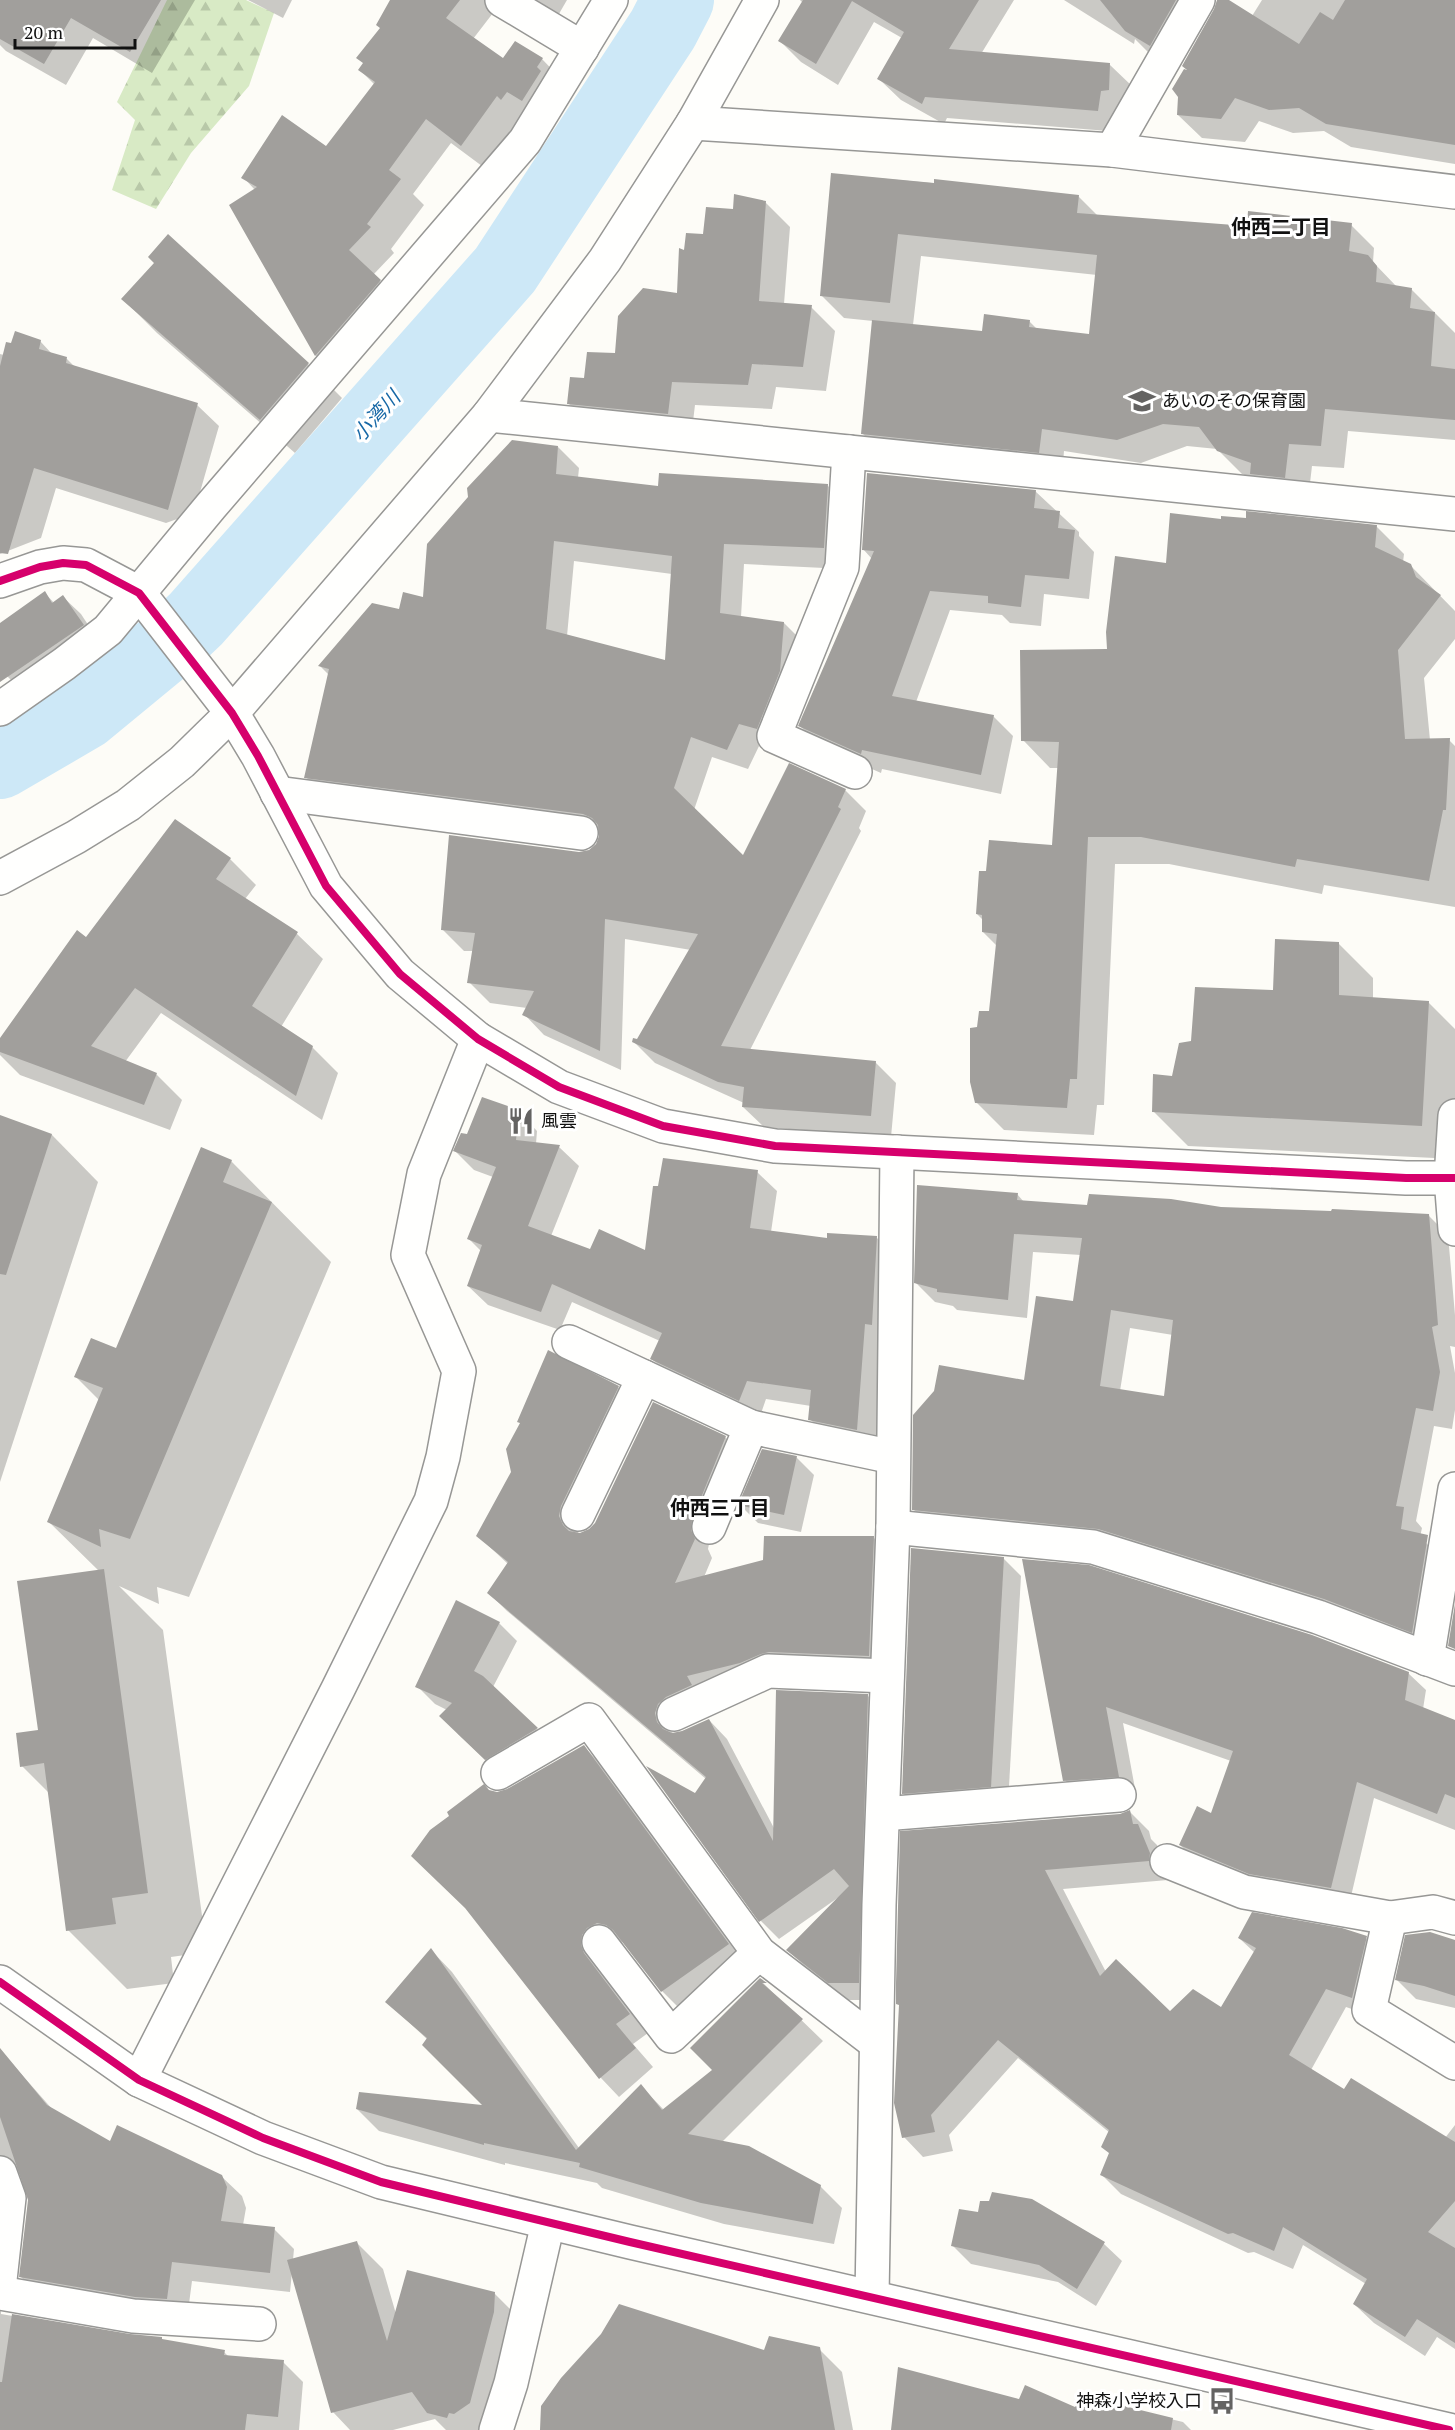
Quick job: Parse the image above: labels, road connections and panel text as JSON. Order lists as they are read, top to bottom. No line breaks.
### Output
{"districts":["仲西二丁目","仲西三丁目"],"water":["小湾川"],"places":{"school or university":["あいのその保育園"],"restaurant":["風雲"],"bus stop":["神森小学校入口"]},"scale_bar":"20 m"}
